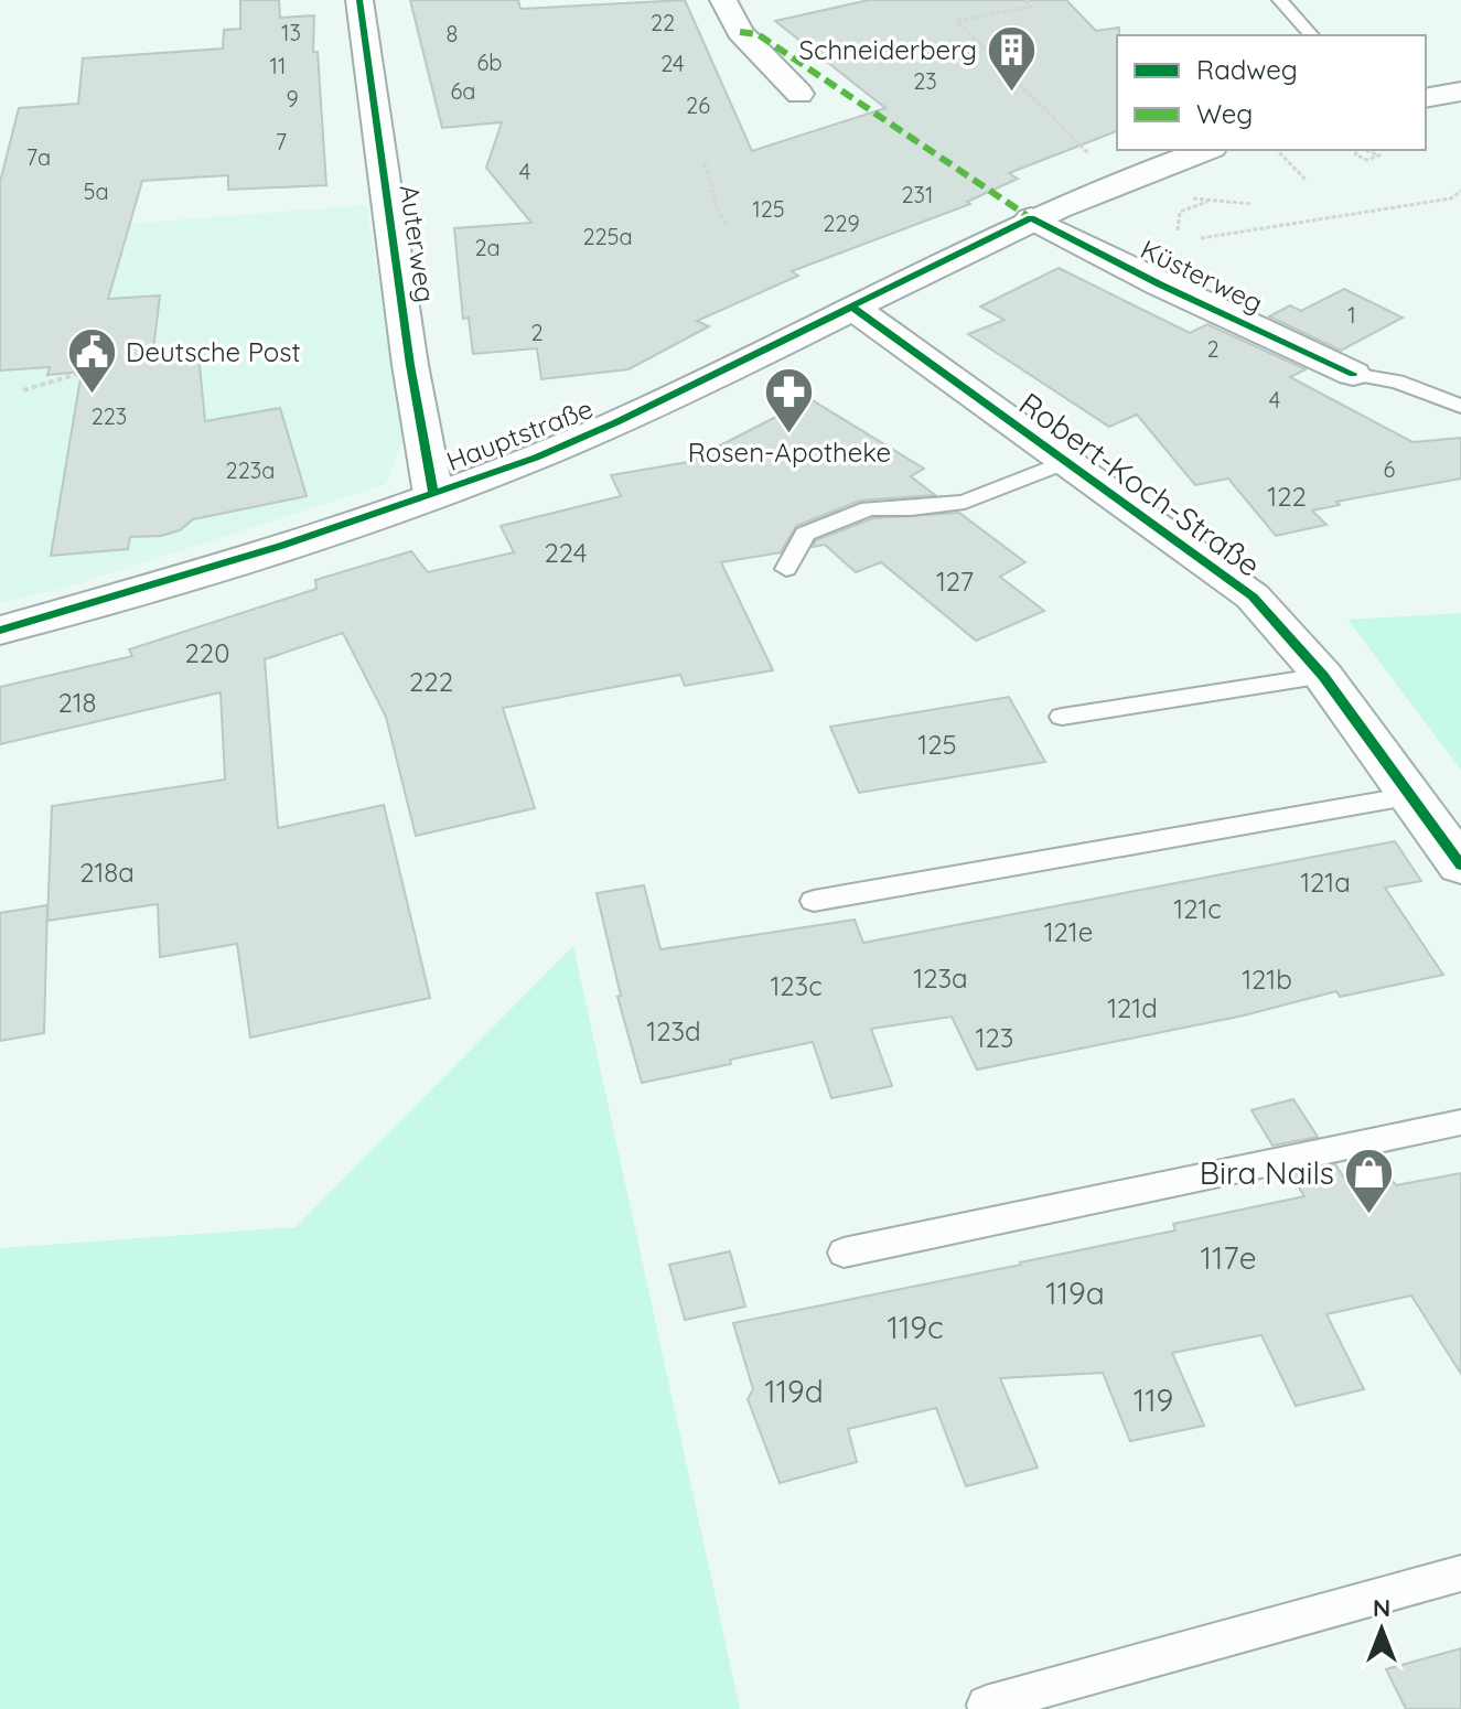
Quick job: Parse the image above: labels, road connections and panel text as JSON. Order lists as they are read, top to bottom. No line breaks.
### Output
{"streets":{"street":["Auterweg","Küsterweg","Hauptstraße","Robert-Koch-Straße"]},"crossings":[["Auterweg","Hauptstraße"],["Küsterweg","Hauptstraße"],["Hauptstraße","Robert-Koch-Straße"]],"places":{"building":["Schneiderberg"],"public building":["Deutsche Post"],"pharmacy":["Rosen-Apotheke"],"shop":["Bira Nails"]},"house_numbers":["22","13","8","6b","24","11","23","6a","9","26","7","7a","4","5a","231","125","229","225a","2a","1","2","2","4","223","6","223a","122","224","127","220","222","218","125","218a","121a","121c","121e","123a","121b","123c","121d","123d","123","117e","119a","119c","119d","119"],"legend":["Radweg","Weg"],"north":"top"}
